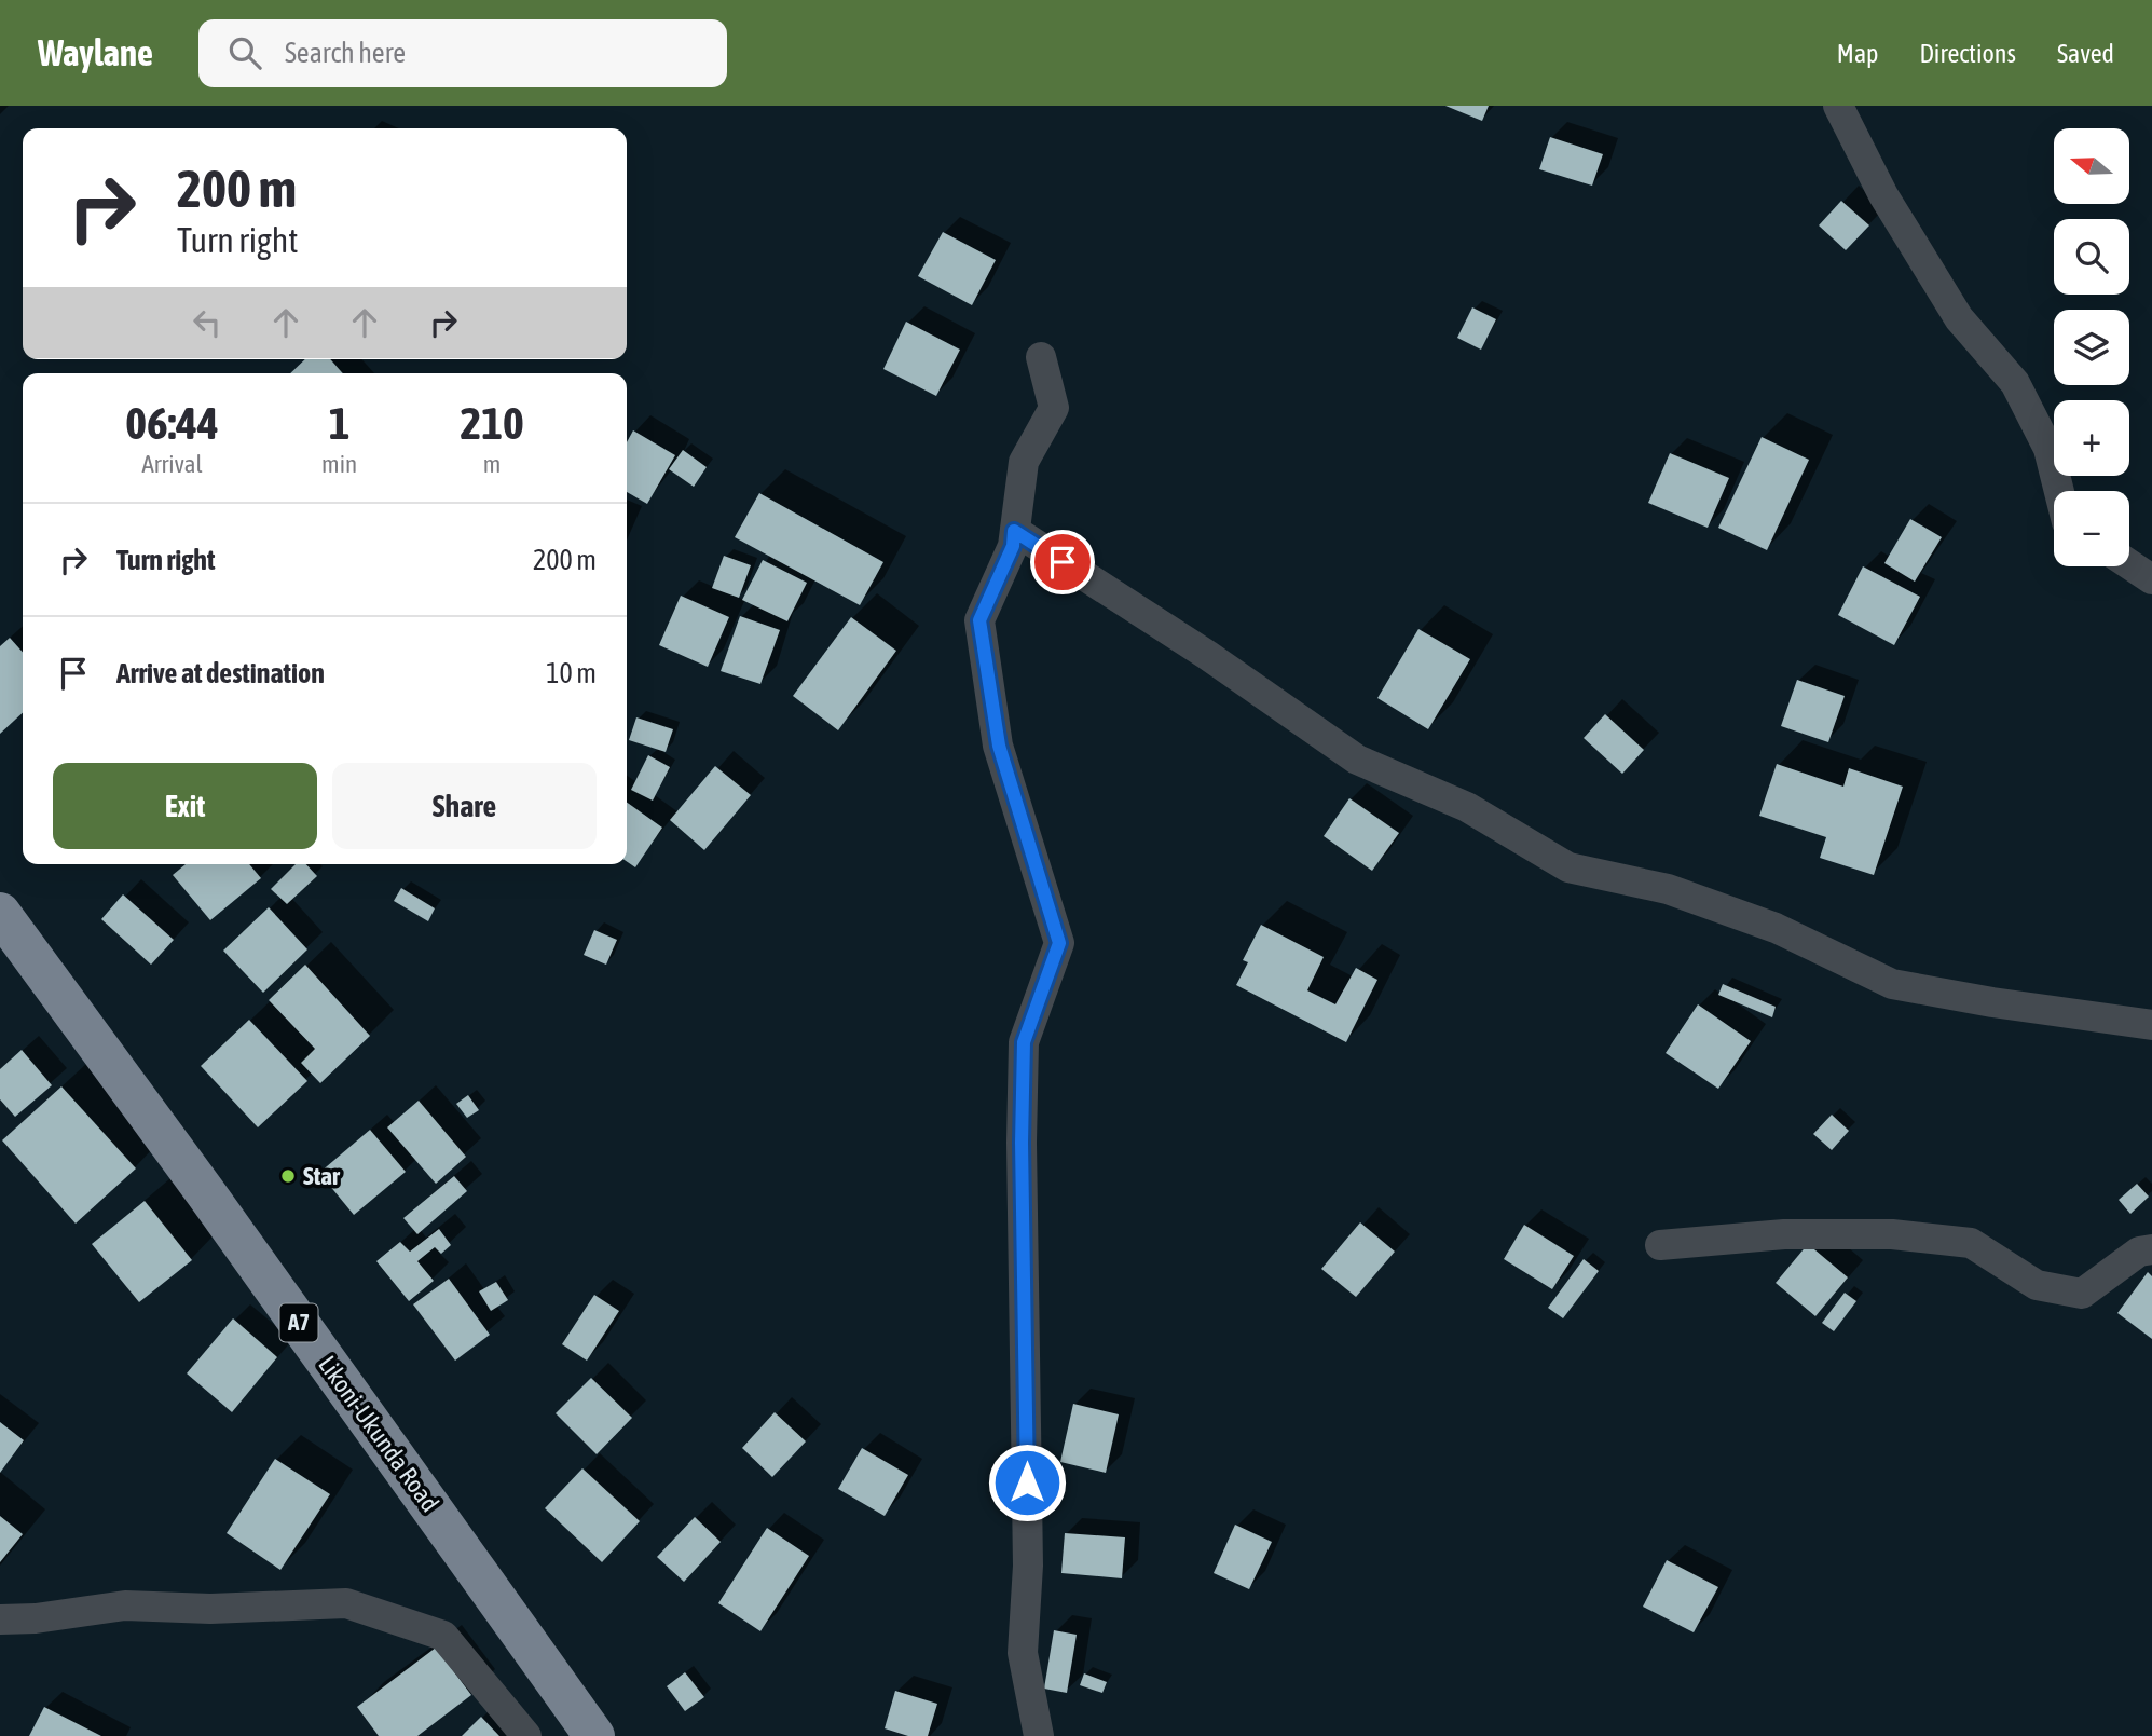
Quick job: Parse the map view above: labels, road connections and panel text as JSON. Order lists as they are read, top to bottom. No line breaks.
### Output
{"streets":{"highway":["A7","Likoni-Ukunda Road"]},"places":["Star"],"north":"left","page":{"header":"Waylane","search":"Search here","nav":["Map","Directions","Saved"],"map_buttons":["+","−"],"turn":["200 m","Turn right"],"eta":["06:44","Arrival","1","min","210","m"],"list":[{"name":"Turn right","value":"200 m"},{"name":"Arrive at destination","value":"10 m"}],"buttons":["Exit","Share"]}}
